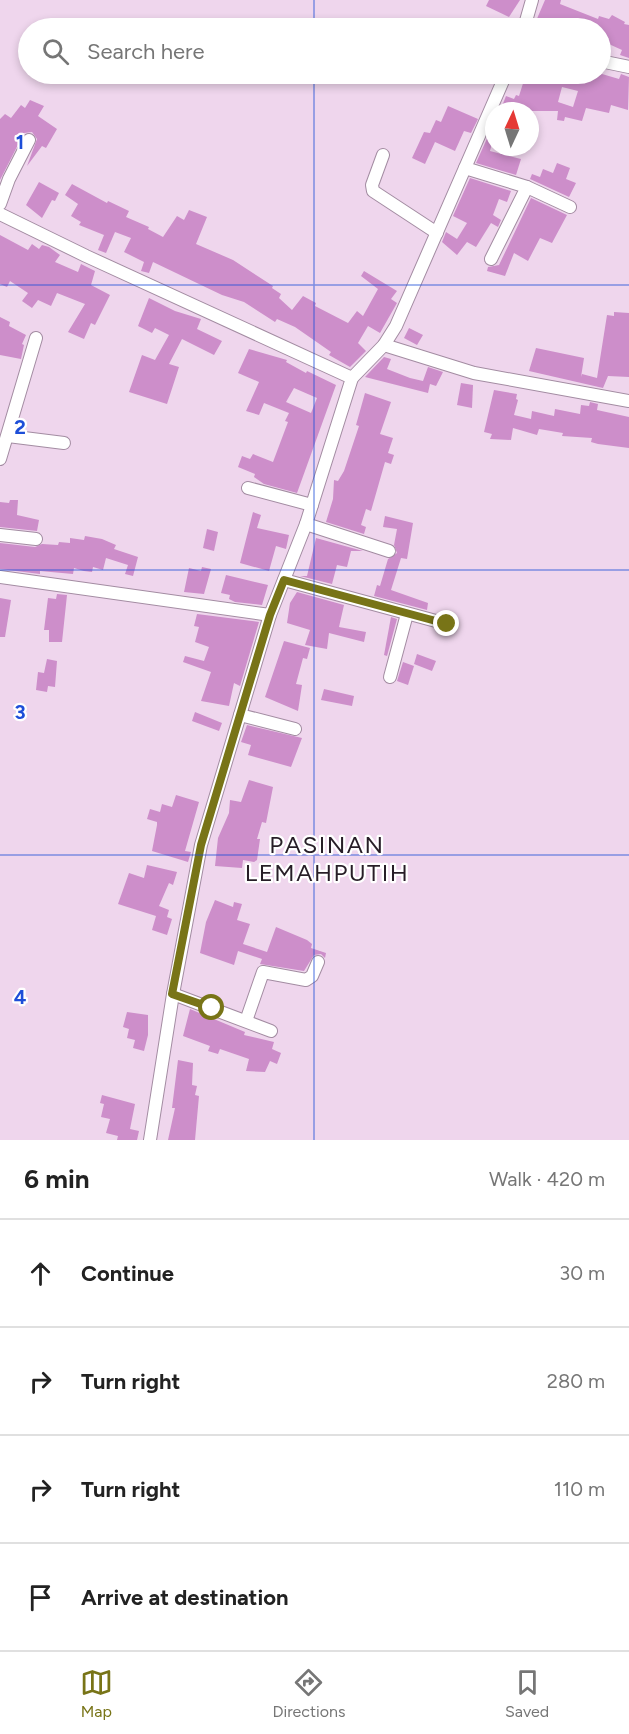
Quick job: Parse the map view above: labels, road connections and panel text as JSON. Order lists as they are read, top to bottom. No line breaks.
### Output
{"districts":["PASINAN LEMAHPUTIH"],"north":"top","page":{"search":"Search here","heading":["6 min","Walk · 420 m"],"list":[["Continue","30 m"],["Turn right","280 m"],["Turn right","110 m"],"Arrive at destination"],"nav":["Map","Directions","Saved"]},"grid":{"rows":["1","2","3","4"]}}
